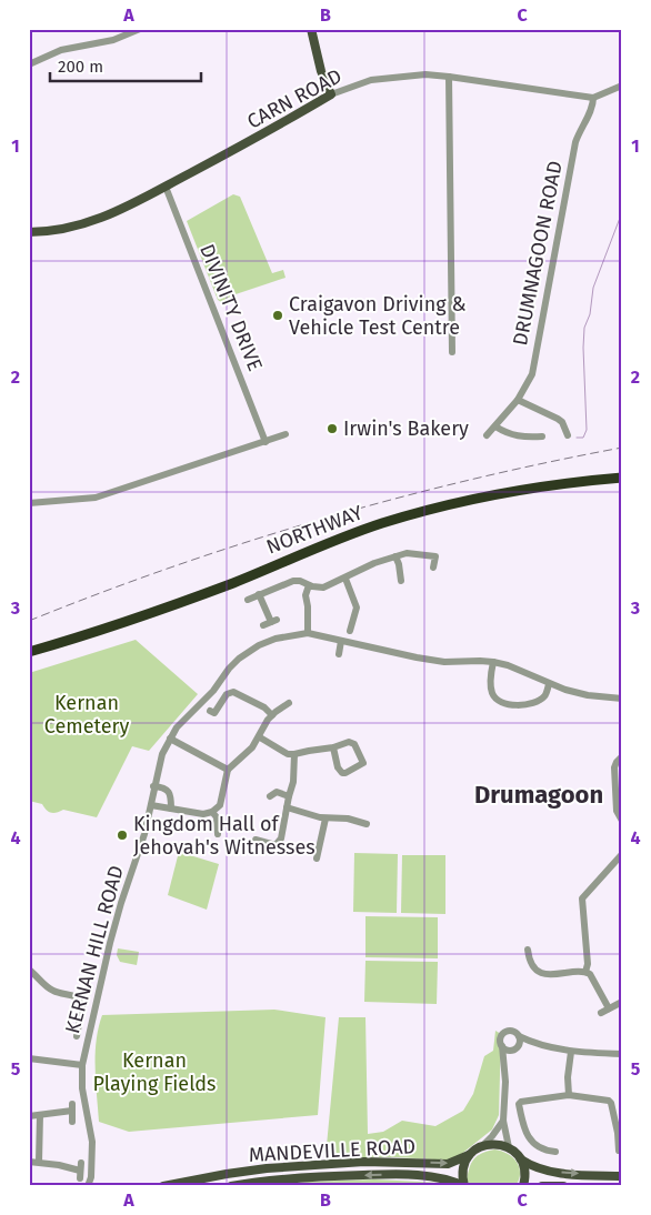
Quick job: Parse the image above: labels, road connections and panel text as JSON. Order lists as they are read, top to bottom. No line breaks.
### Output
{"streets":{"highway":["NORTHWAY"],"main road":["CARN ROAD","MANDEVILLE ROAD"],"street":["DRUMNAGOON ROAD","DIVINITY DRIVE","KERNAN HILL ROAD"]},"crossings":[["CARN ROAD","DRUMNAGOON ROAD"],["CARN ROAD","DIVINITY DRIVE"]],"districts":["Drumagoon"],"parks":["Kernan Cemetery","Kernan Playing Fields"],"places":["Craigavon Driving & Vehicle Test Centre","Irwin's Bakery","Kingdom Hall of Jehovah's Witnesses"],"scale_bar":"200 m","grid":{"columns":["A","B","C"],"rows":["1","2","3","4","5"]}}
